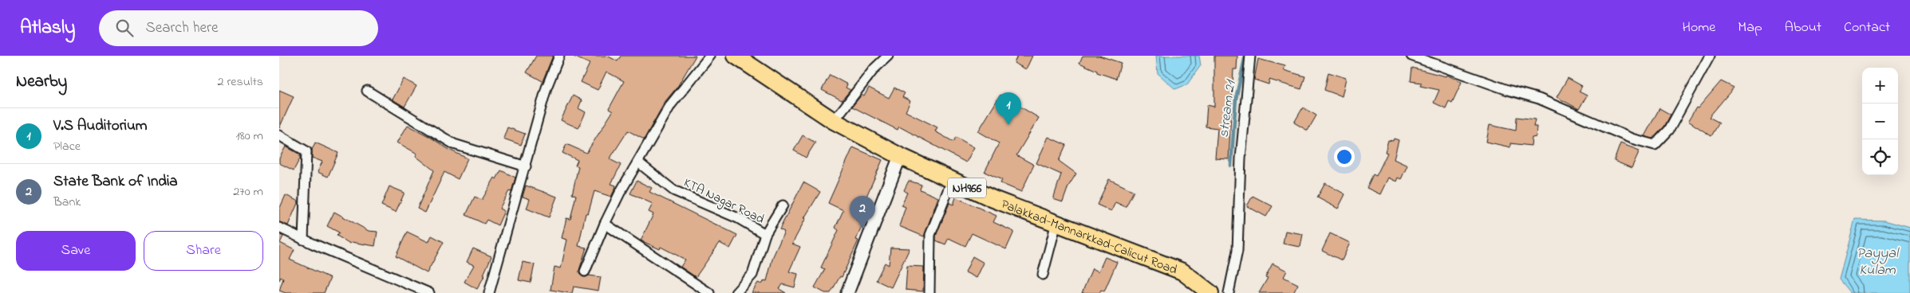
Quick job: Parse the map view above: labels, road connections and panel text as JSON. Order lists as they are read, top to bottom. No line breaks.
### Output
{"streets":{"highway":["NH966","Palakkad-Mannarkkad-Calicut Road"],"street":["KTA Nagar Road"]},"water":["stream 21","Payyal Kulam"],"page":{"header":"Atlasly","search":"Search here","nav":["Home","Map","About","Contact"],"heading":["Nearby","2 results"],"map_buttons":["+","−"],"pins":["1","2"],"list":[{"mark":"1","name":"V.S Auditorium","note":"Place","value":"180 m"},{"mark":"2","name":"State Bank of India","note":"Bank","value":"270 m"}],"buttons":["Save","Share"]}}
